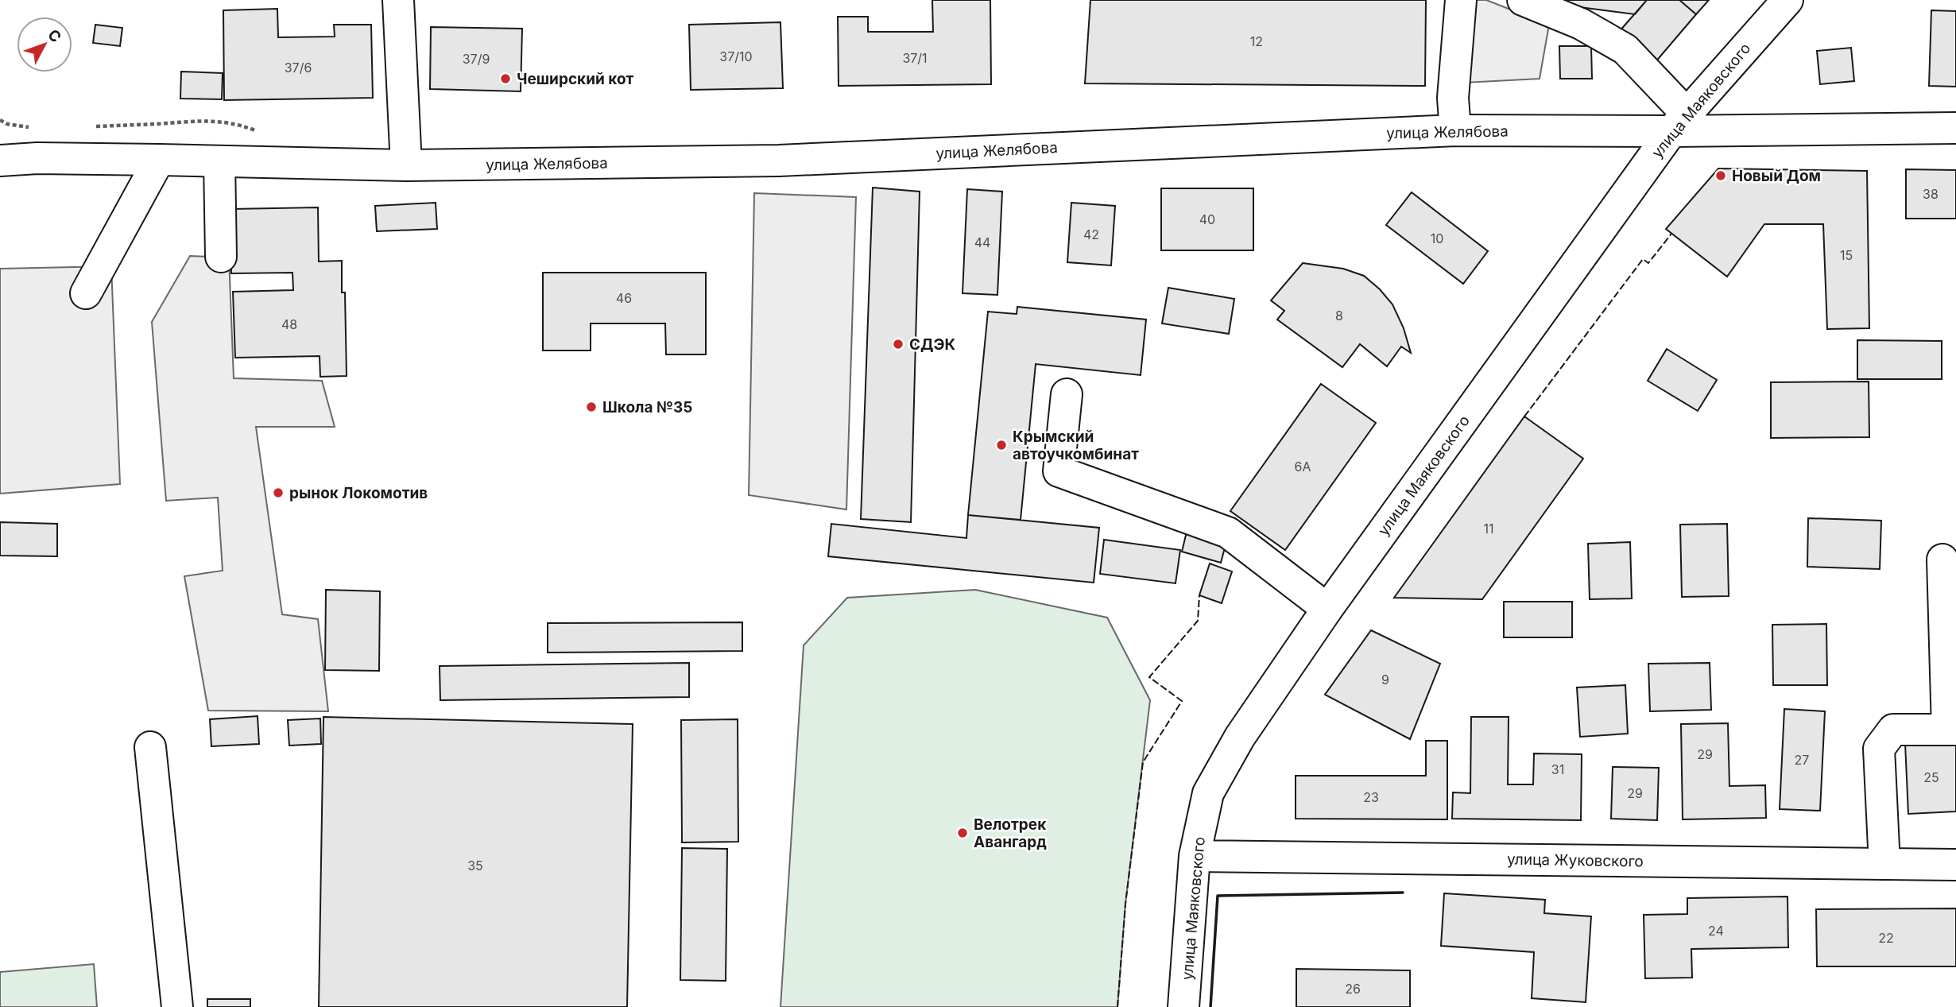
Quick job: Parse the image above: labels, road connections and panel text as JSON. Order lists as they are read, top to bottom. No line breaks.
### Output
{"streets":{"main road":["улица Маяковского","улица Желябова","улица Жуковского"]},"crossings":[["улица Маяковского","улица Желябова"],["улица Маяковского","улица Жуковского"]],"places":["Чеширский кот","Новый Дом","СДЭК","Школа №35","Крымский автоучкомбинат","рынок Локомотив","Велотрек Авангард"],"house_numbers":["12","37/10","37/1","37/9","37/6","38","40","42","10","44","15","46","8","48","6А","11","9","29","27","31","25","29","23","35","24","22","26"],"north":"top right"}
